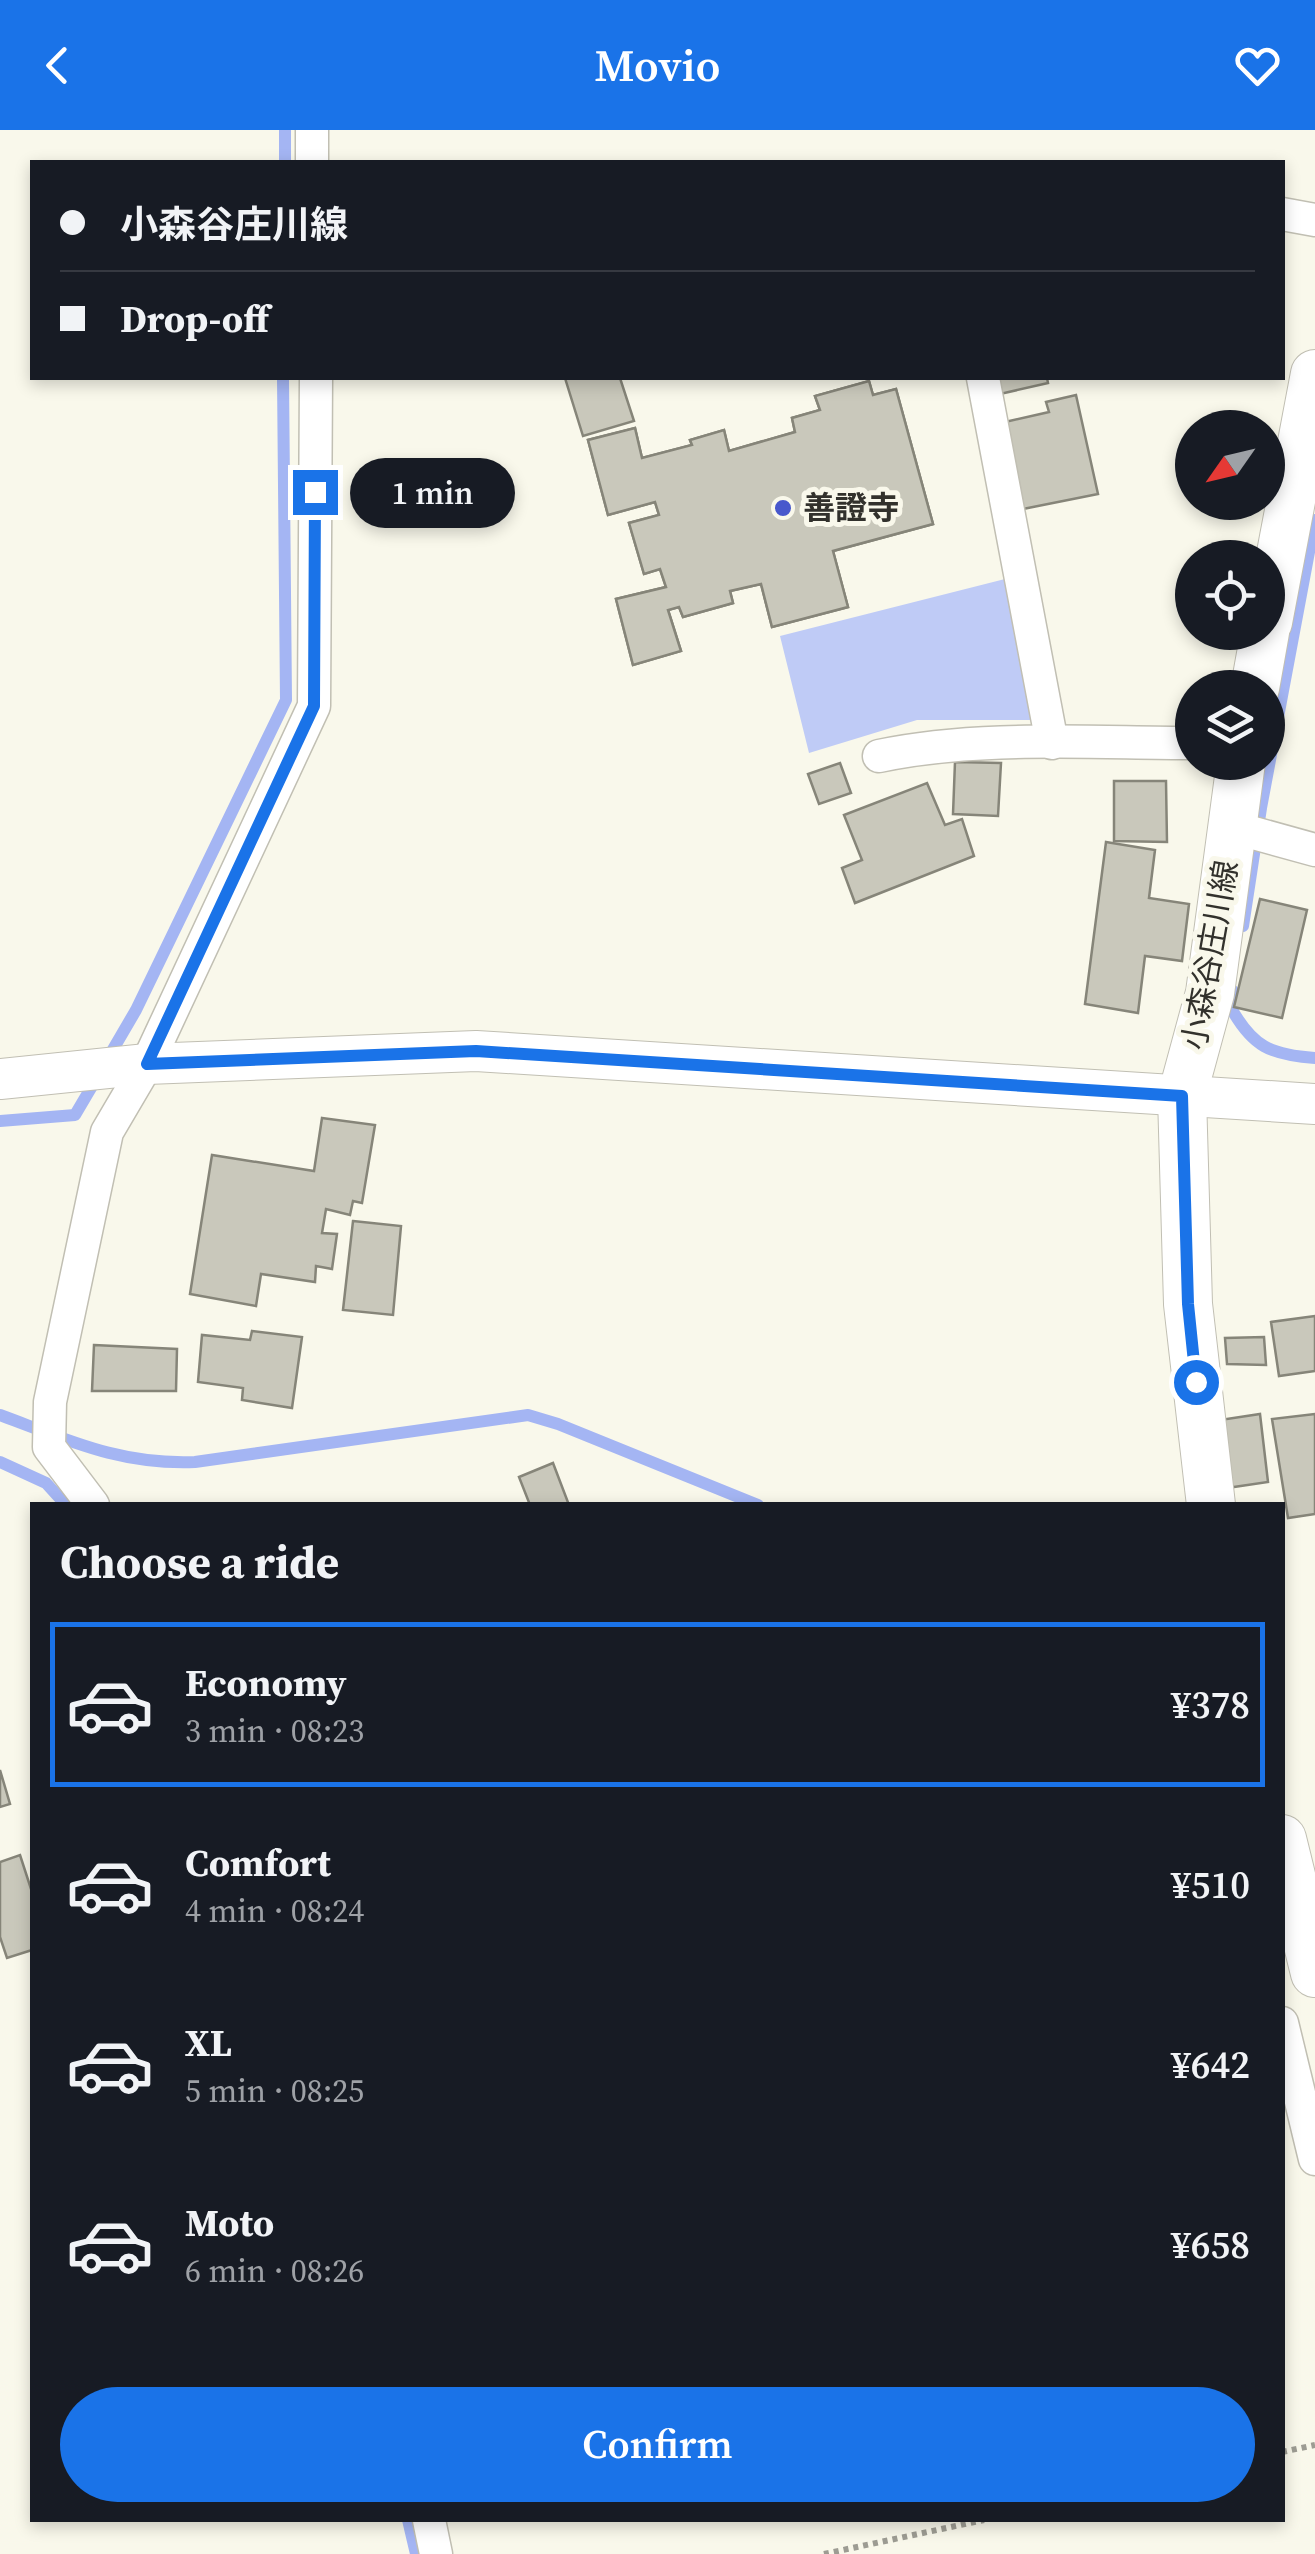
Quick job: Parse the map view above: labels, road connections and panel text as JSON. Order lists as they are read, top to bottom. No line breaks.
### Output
{"streets":{"main road":["小森谷庄川線"]},"places":["善證寺"],"north":"bottom left","page":{"header":"Movio","banner":["小森谷庄川線","Drop-off"],"bubble":"1 min","heading":"Choose a ride","list":[{"name":"Economy","note":"3 min · 08:23","value":"¥378"},{"name":"Comfort","note":"4 min · 08:24","value":"¥510"},{"name":"XL","note":"5 min · 08:25","value":"¥642"},{"name":"Moto","note":"6 min · 08:26","value":"¥658"}],"buttons":"Confirm"}}
